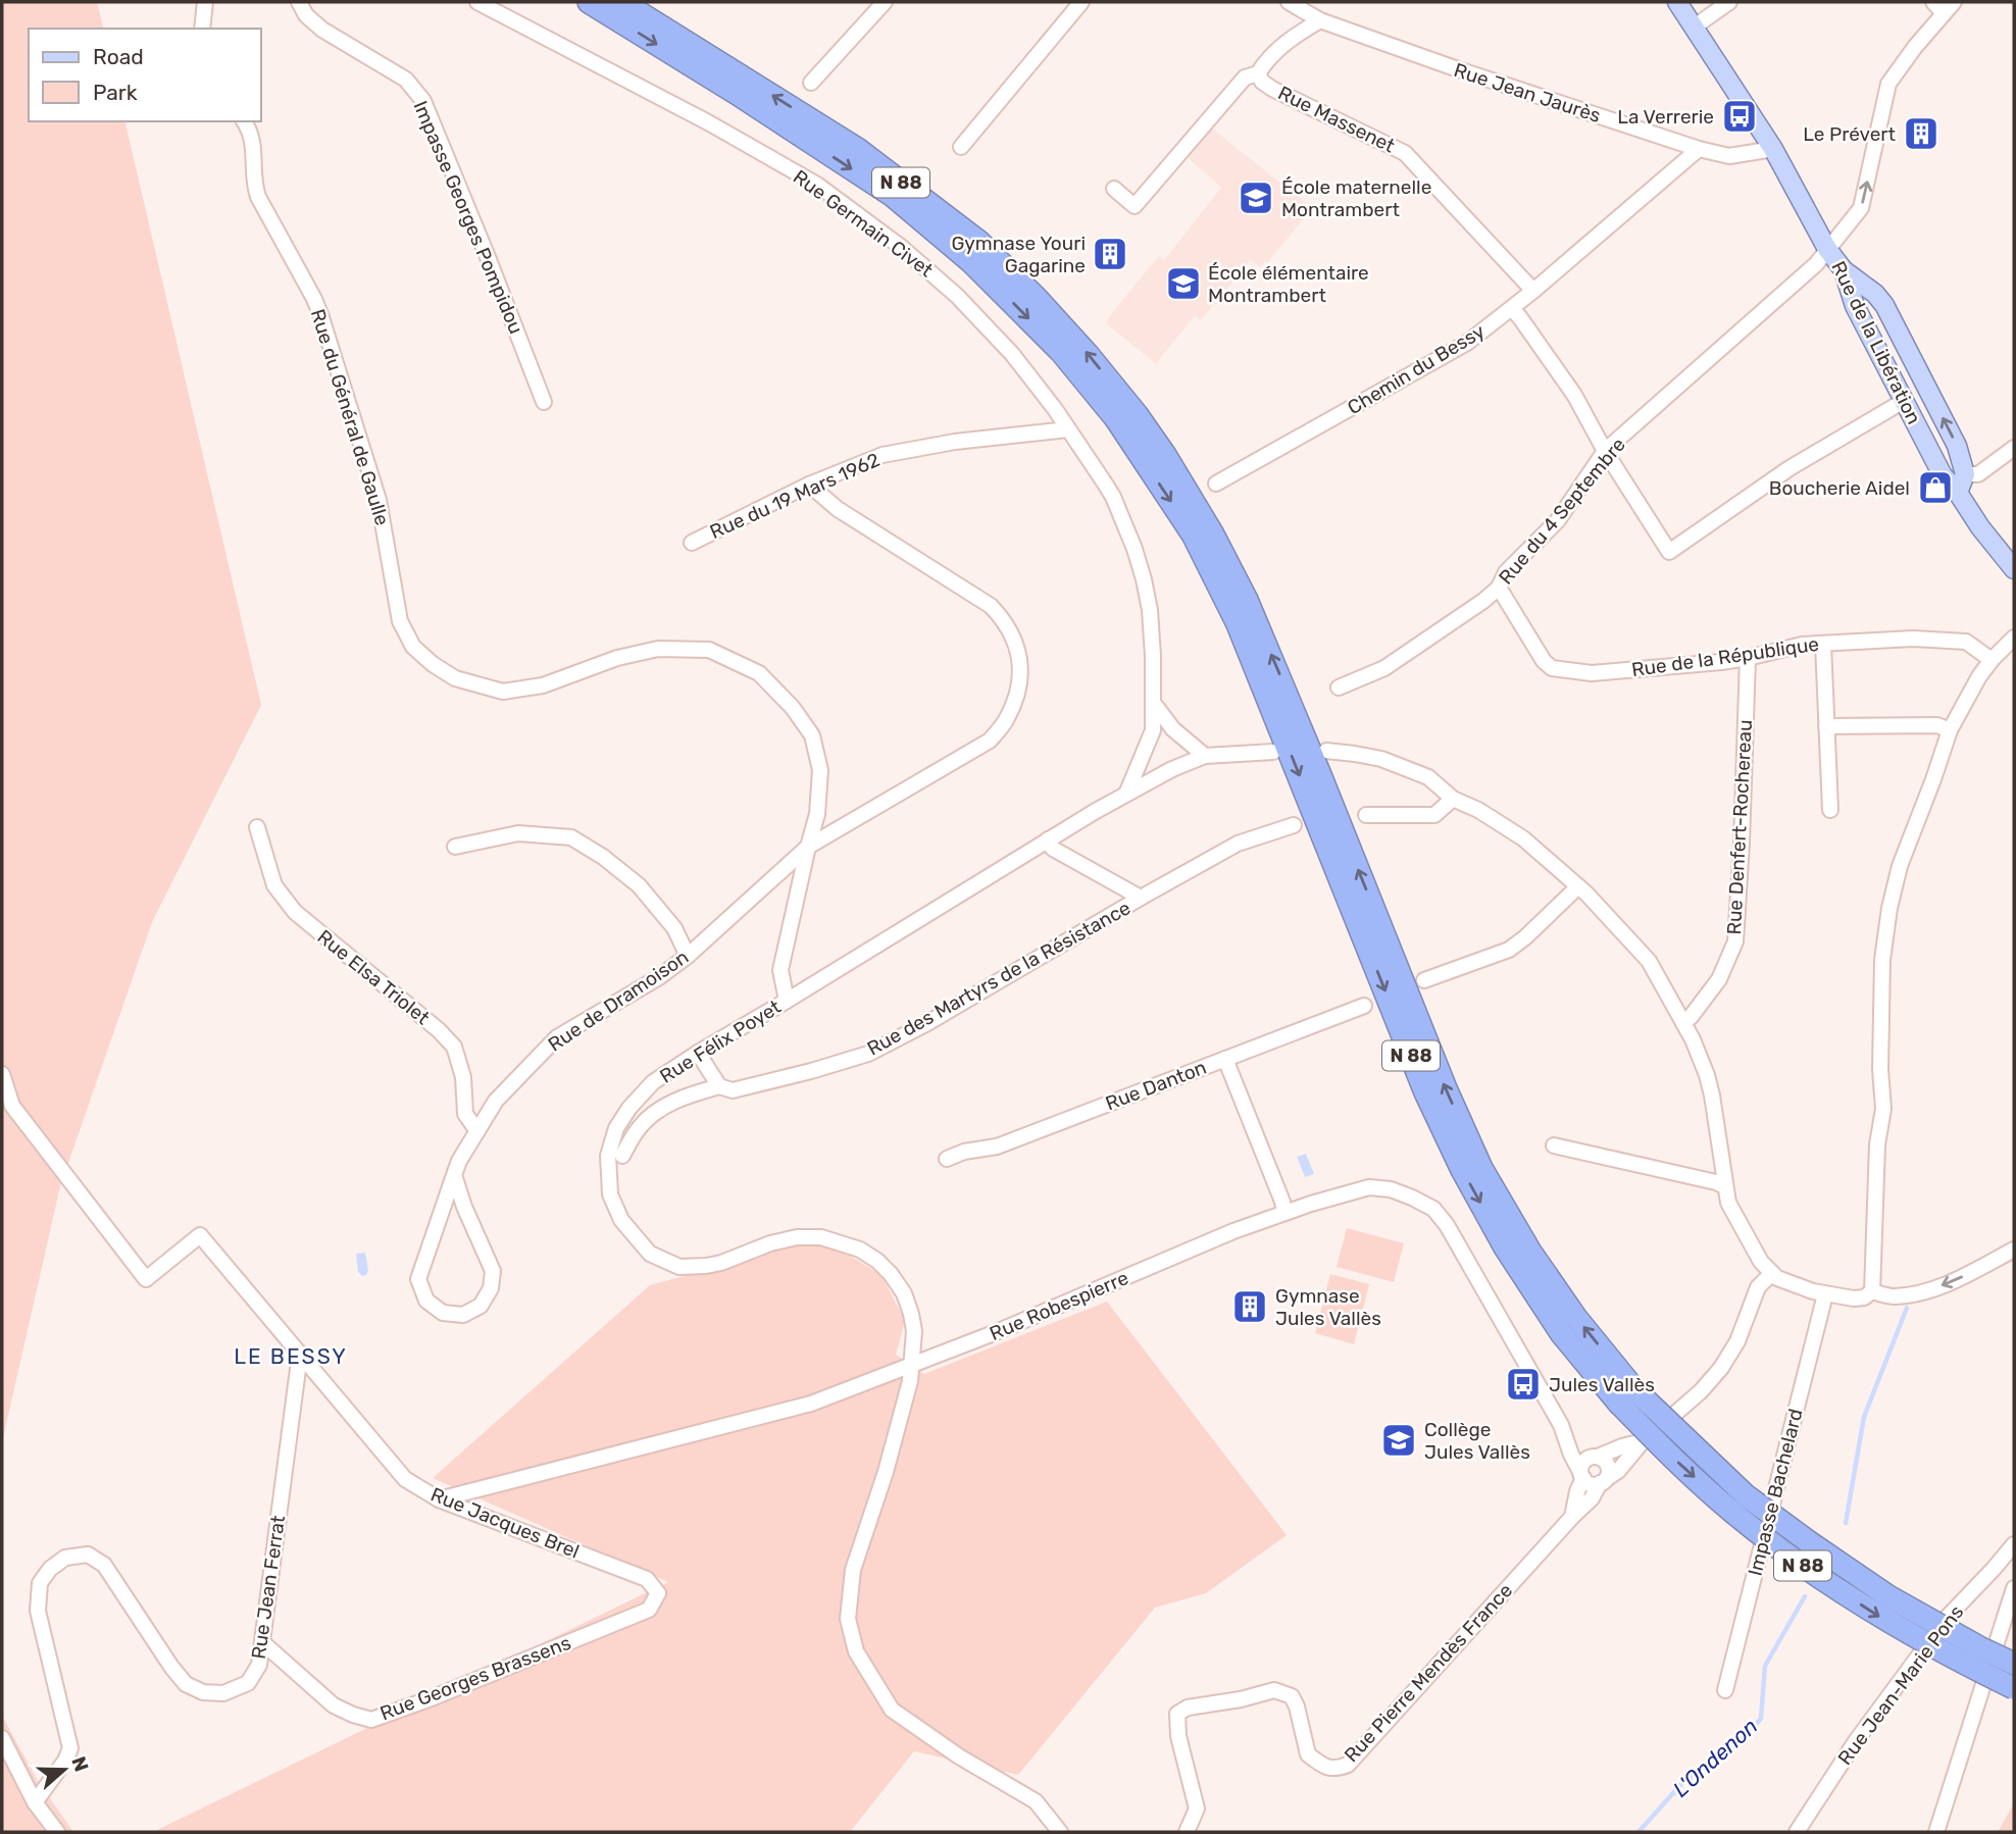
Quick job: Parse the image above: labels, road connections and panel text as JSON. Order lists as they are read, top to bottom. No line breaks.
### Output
{"streets":{"highway":["N 88"],"main road":["Rue de la Libération"],"street":["Rue Jean Jaurès","Rue Massenet","Impasse Georges Pompidou","Rue Germain Civet","Chemin du Bessy","Rue du Général de Gaulle","Rue du 19 Mars 1962","Rue du 4 Septembre","Rue de la République","Rue Denfert-Rochereau","Rue Elsa Triolet","Rue des Martyrs de la Résistance","Rue de Dramoison","Rue Félix Poyet","Rue Danton","Rue Robespierre","Impasse Bachelard","Rue Jacques Brel","Rue Jean Ferrat","Rue Pierre Mendès France","Rue Georges Brassens","Rue Jean-Marie Pons"]},"crossings":[["Rue Jean Jaurès","Rue de la Libération"],["Rue Jean Jaurès","Chemin du Bessy"],["Rue Massenet","Chemin du Bessy"],["Rue Germain Civet","Rue du 19 Mars 1962"],["Rue Germain Civet","Rue Félix Poyet"],["Rue de la Libération","Rue du 4 Septembre"],["Rue du Général de Gaulle","Rue de Dramoison"],["Rue du Général de Gaulle","Rue Félix Poyet"],["Rue du 19 Mars 1962","Rue de Dramoison"],["Rue du 4 Septembre","Rue de la République"],["Rue de la République","Rue Denfert-Rochereau"],["Rue Elsa Triolet","Rue de Dramoison"],["Rue des Martyrs de la Résistance","Rue Félix Poyet"],["Rue Félix Poyet","Rue Robespierre"],["Rue Robespierre","Rue Jacques Brel"],["Rue Jacques Brel","Rue Jean Ferrat"],["Rue Jacques Brel","Rue Georges Brassens"],["Rue Jean Ferrat","Rue Georges Brassens"]],"districts":["LE BESSY"],"water":["L'Ondenon"],"places":{"bus stop":["La Verrerie","Jules Vallès"],"building":["Le Prévert","Gymnase Youri Gagarine","Gymnase Jules Vallès"],"school or university":["École maternelle Montrambert","École élémentaire Montrambert","Collège Jules Vallès"],"shop":["Boucherie Aidel"]},"legend":["Road","Park"],"north":"right"}
